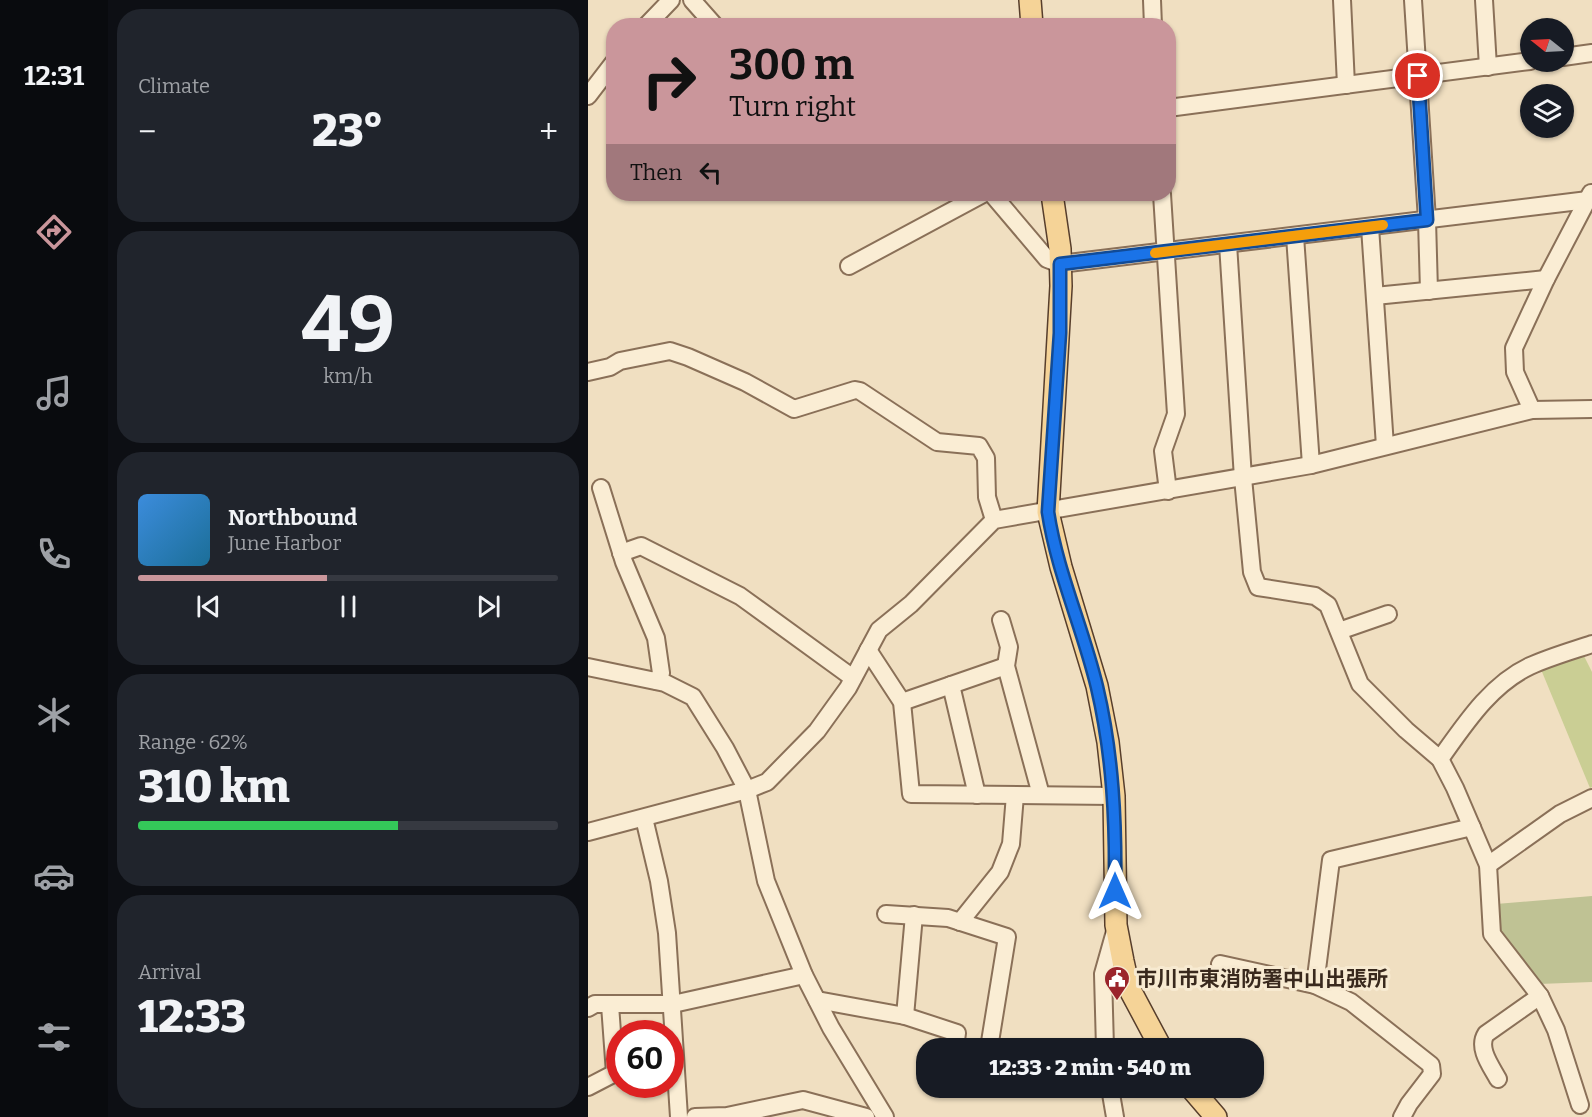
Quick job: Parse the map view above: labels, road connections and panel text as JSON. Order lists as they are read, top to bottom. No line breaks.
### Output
{"places":{"public building":["市川市東消防署中山出張所"]},"north":"left","page":{"tabs":"12:31","tile":["Climate",["49","km/h"],["Range · 62%","310 km"],["Arrival","12:33"]],"turn":["300 m","Turn right"],"heat":["−","23°","+"],"then":"Then","song":["Northbound","June Harbor"],"limit":"60","trip":"12:33 · 2 min · 540 m"}}
